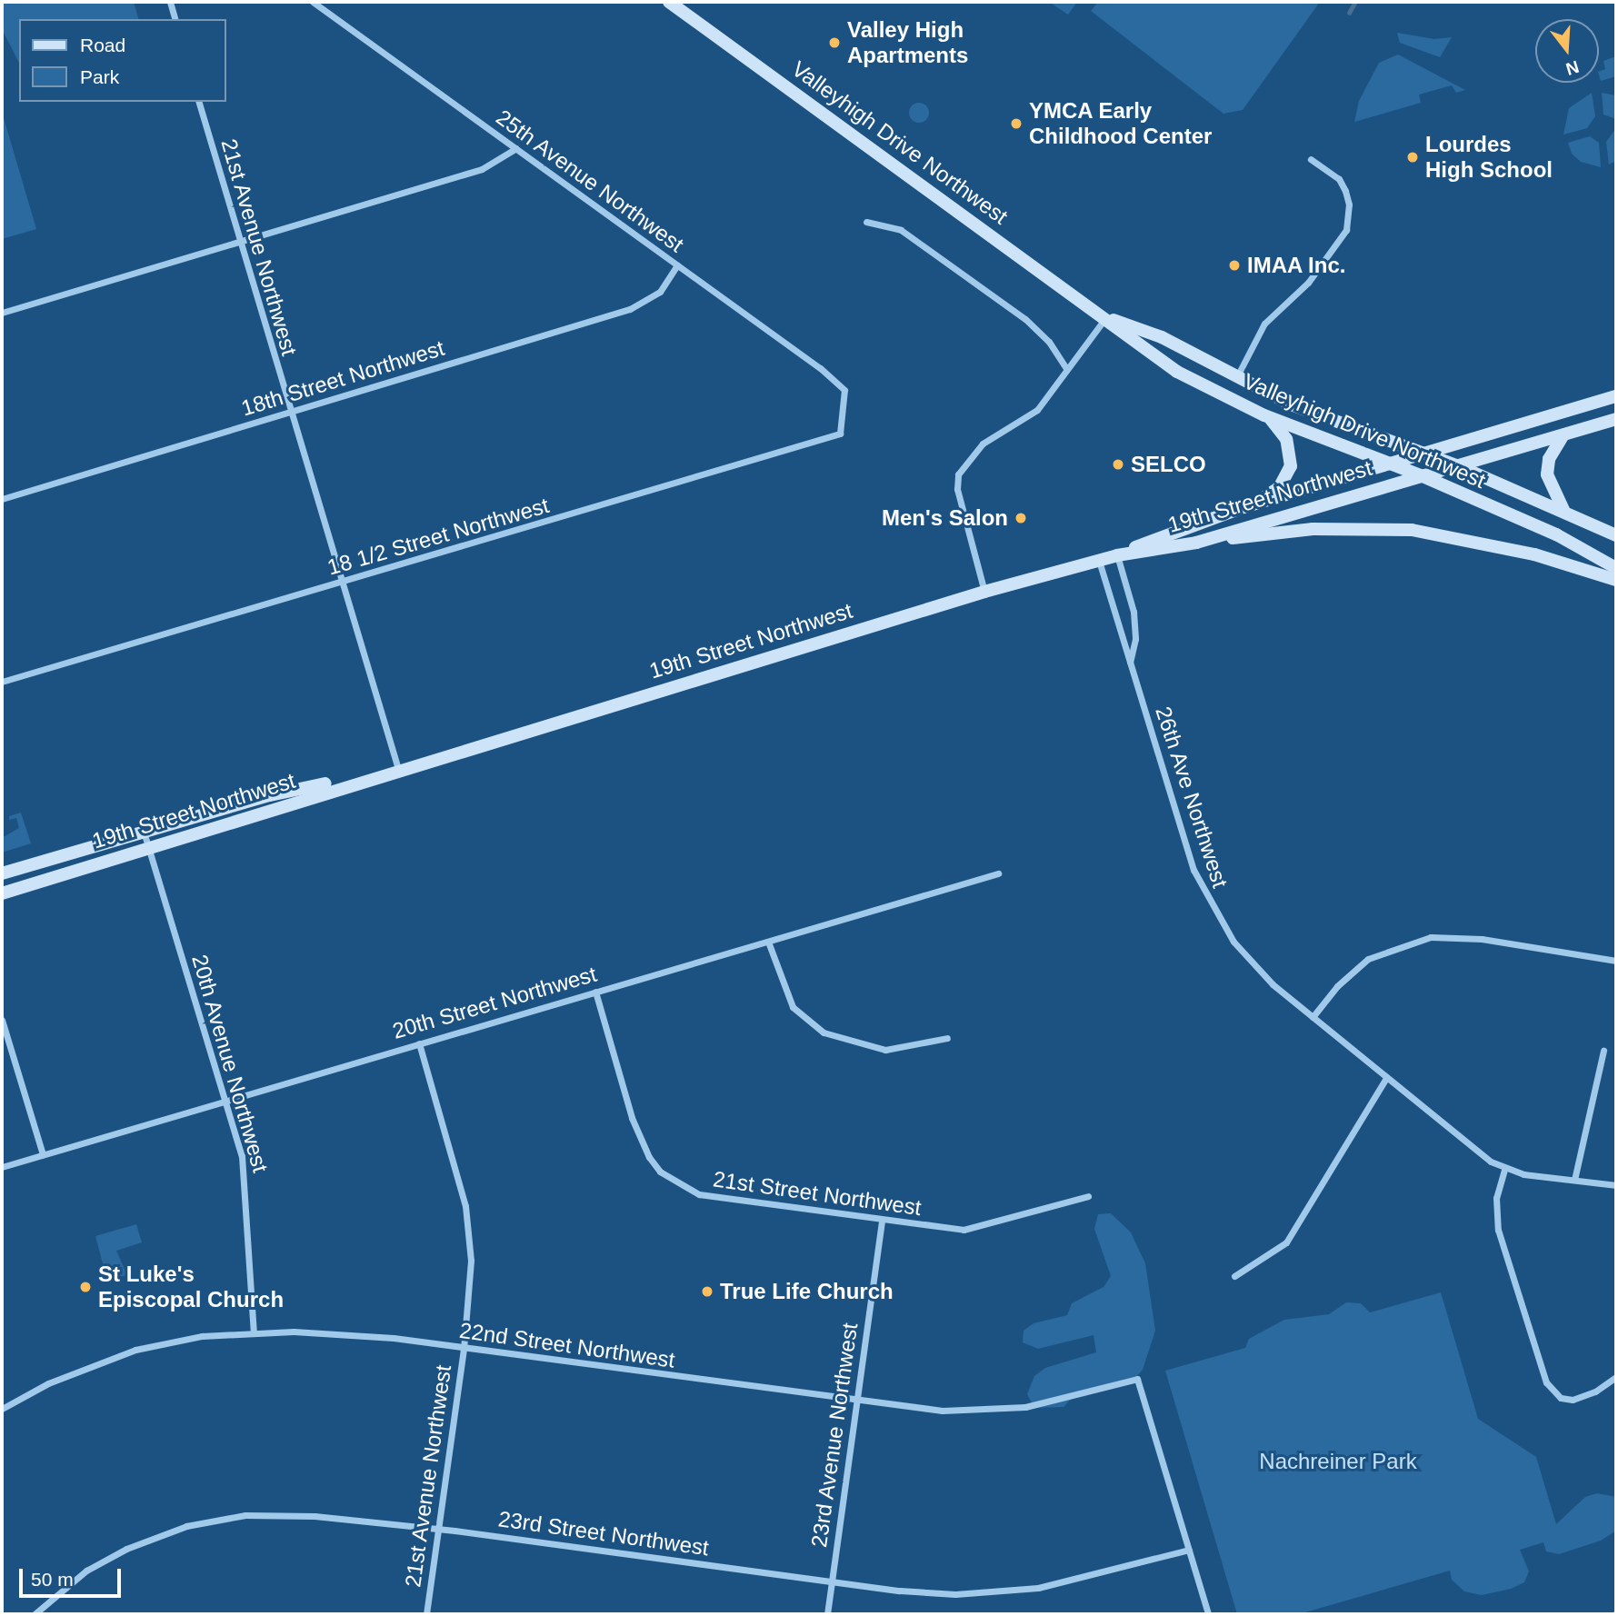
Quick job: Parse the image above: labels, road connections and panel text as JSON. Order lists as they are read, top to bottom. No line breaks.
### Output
{"streets":{"main road":["Valleyhigh Drive Northwest","19th Street Northwest"],"street":["25th Avenue Northwest","21st Avenue Northwest","18th Street Northwest","18 1/2 Street Northwest","26th Ave Northwest","20th Street Northwest","20th Avenue Northwest","21st Street Northwest","22nd Street Northwest","23rd Avenue Northwest","23rd Street Northwest"]},"crossings":[["Valleyhigh Drive Northwest","19th Street Northwest"],["25th Avenue Northwest","18th Street Northwest"],["25th Avenue Northwest","18 1/2 Street Northwest"],["21st Avenue Northwest","18th Street Northwest"],["21st Avenue Northwest","19th Street Northwest"],["21st Avenue Northwest","18 1/2 Street Northwest"],["21st Avenue Northwest","20th Street Northwest"],["21st Avenue Northwest","22nd Street Northwest"],["21st Avenue Northwest","23rd Street Northwest"],["19th Street Northwest","26th Ave Northwest"],["19th Street Northwest","20th Avenue Northwest"],["20th Street Northwest","20th Avenue Northwest"],["20th Street Northwest","21st Street Northwest"],["20th Avenue Northwest","22nd Street Northwest"],["21st Street Northwest","23rd Avenue Northwest"],["22nd Street Northwest","23rd Avenue Northwest"],["22nd Street Northwest","23rd Street Northwest"],["23rd Avenue Northwest","23rd Street Northwest"]],"parks":["Nachreiner Park"],"places":["Valley High Apartments","YMCA Early Childhood Center","Lourdes High School","IMAA Inc.","SELCO","Men's Salon","St Luke's Episcopal Church","True Life Church"],"legend":["Road","Park"],"scale_bar":"50 m","north":"bottom"}
